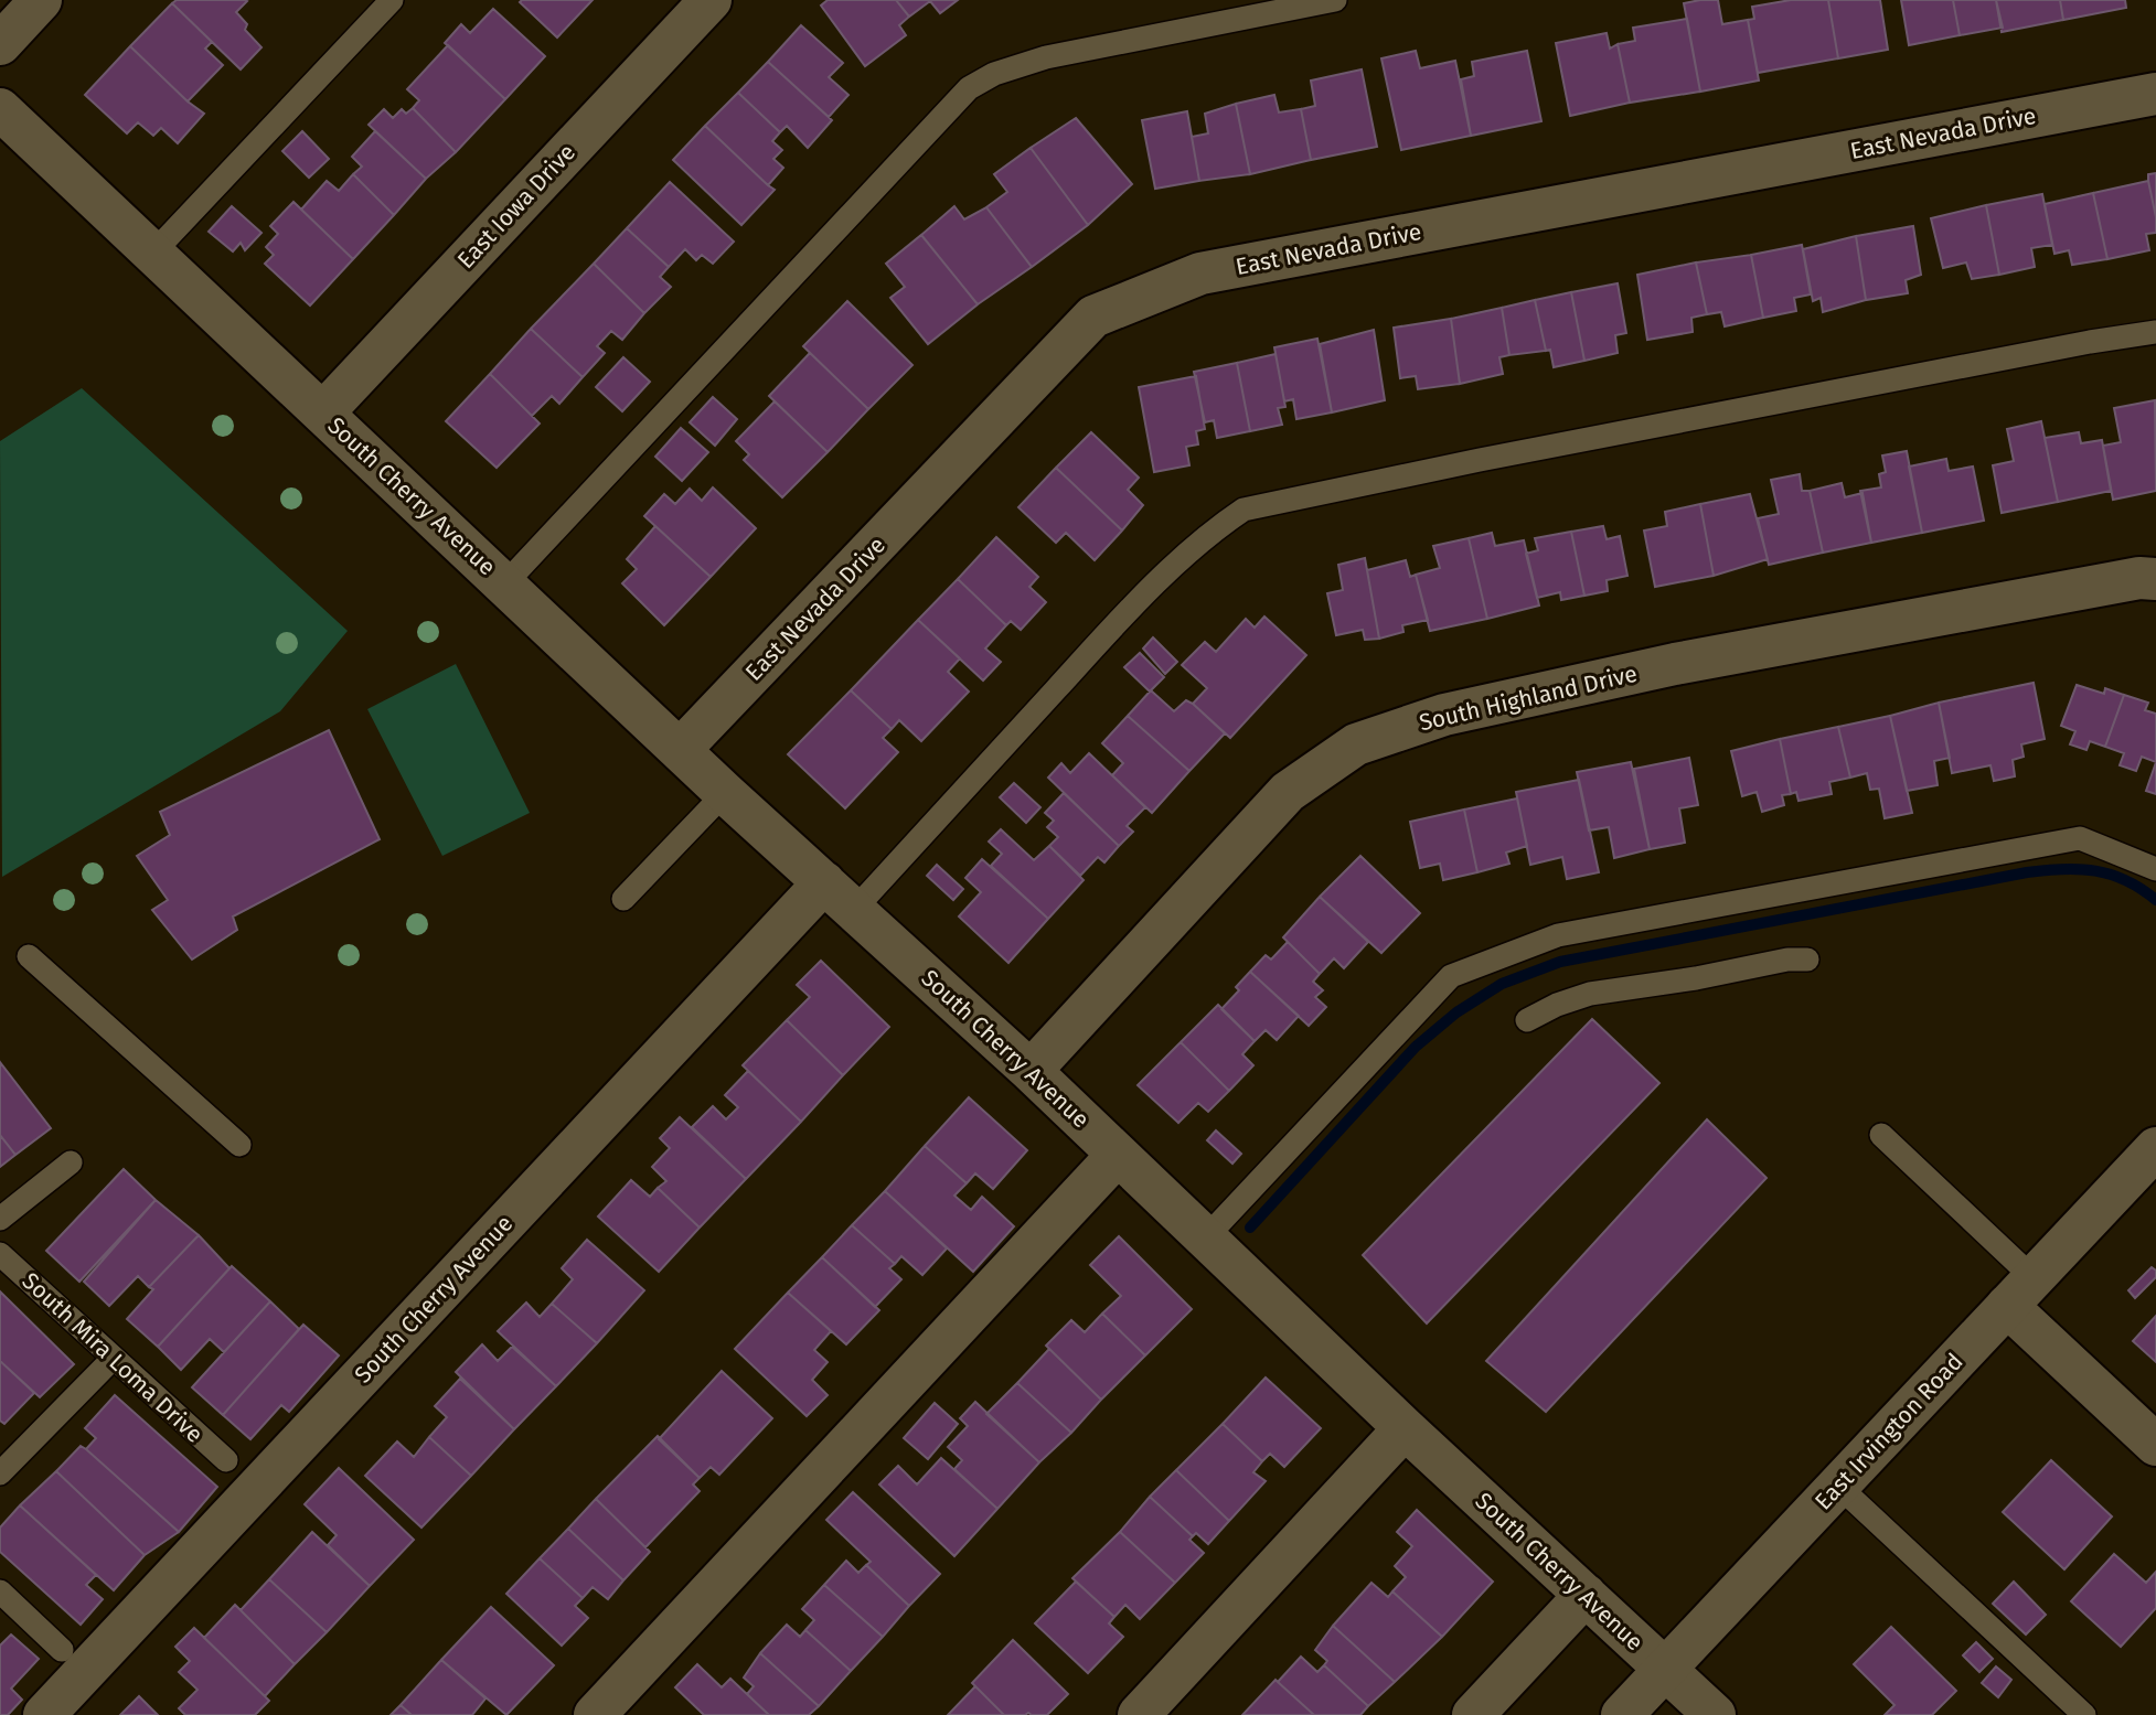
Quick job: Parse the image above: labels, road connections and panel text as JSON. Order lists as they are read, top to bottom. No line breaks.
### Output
{"streets":{"street":["East Nevada Drive","East Iowa Drive","South Cherry Avenue","South Highland Drive","East Irvington Road"],"lane":["South Mira Loma Drive"]},"crossings":[["East Nevada Drive","South Cherry Avenue"],["East Iowa Drive","South Cherry Avenue"],["South Cherry Avenue","South Highland Drive"],["South Cherry Avenue","East Irvington Road"]]}
